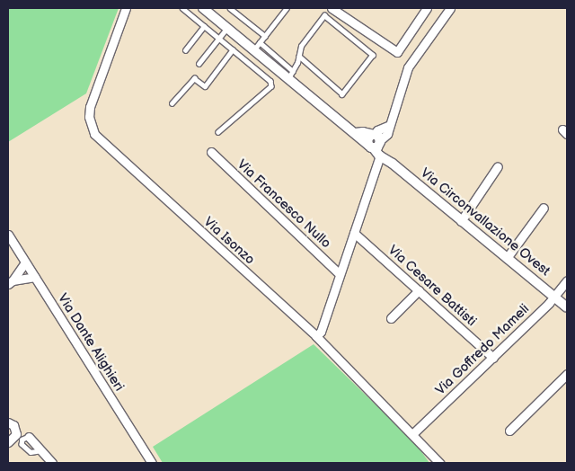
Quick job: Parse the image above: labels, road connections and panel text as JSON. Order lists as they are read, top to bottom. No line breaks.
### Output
{"streets":{"street":["Via Francesco Nullo","Via Circonvallazione Ovest","Via Isonzo","Via Cesare Battisti","Via Dante Alighieri","Via Goffredo Mameli"]},"crossings":[["Via Circonvallazione Ovest","Via Goffredo Mameli"],["Via Isonzo","Via Goffredo Mameli"],["Via Cesare Battisti","Via Goffredo Mameli"]]}
